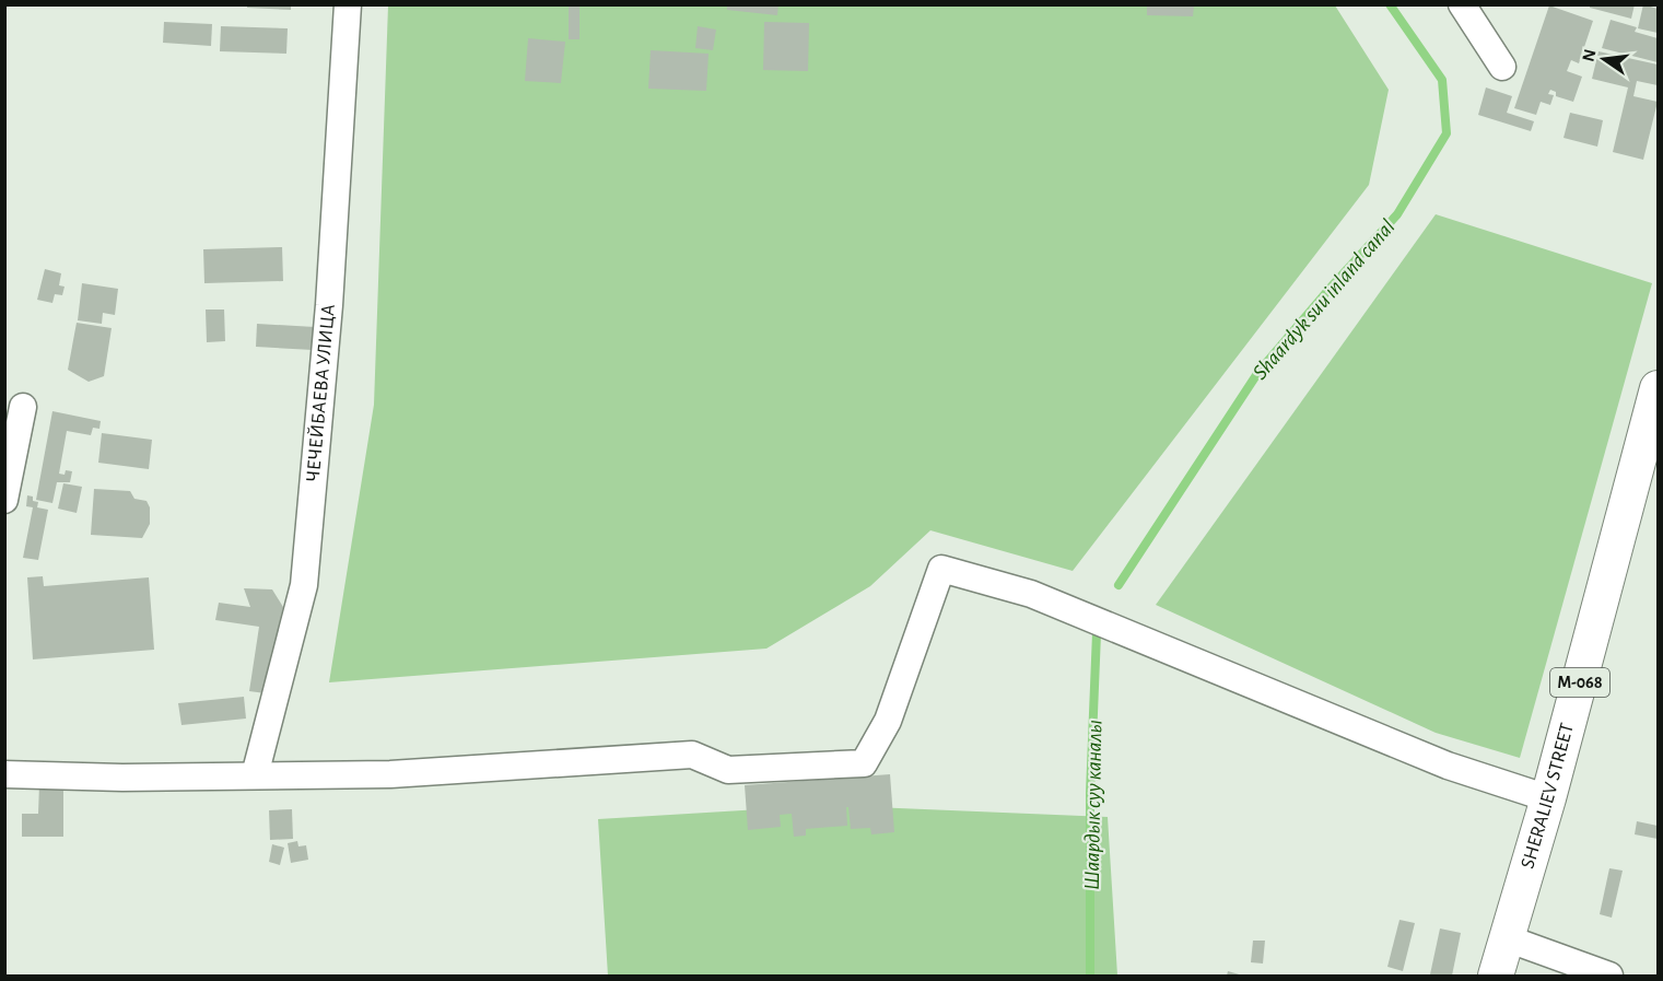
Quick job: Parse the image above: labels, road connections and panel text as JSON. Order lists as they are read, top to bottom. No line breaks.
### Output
{"streets":{"main road":["М-068","SHERALIEV STREET"],"street":["ЧЕЧЕЙБАЕВА УЛИЦА"]},"water":["Shaardyk suu inland canal","Шаардык суу каналы"],"north":"left"}
